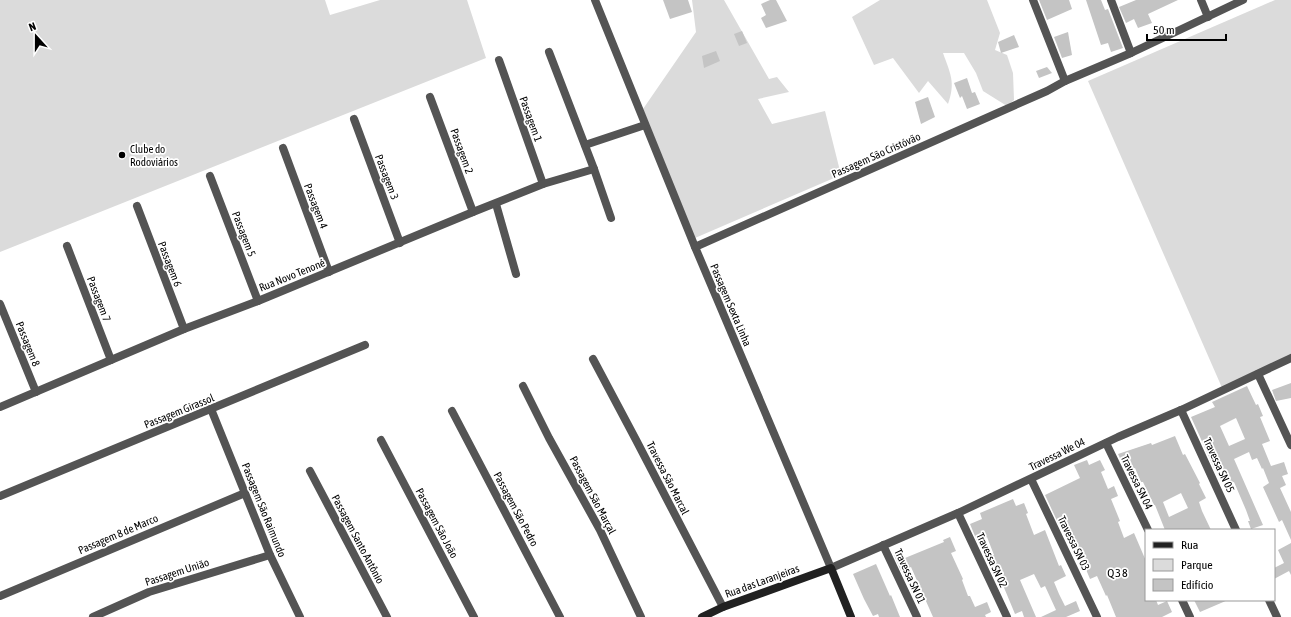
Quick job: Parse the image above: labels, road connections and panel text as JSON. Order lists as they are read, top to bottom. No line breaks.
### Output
{"streets":{"street":["Passagem 1","Passagem 2","Passagem São Cristóvão","Passagem 3","Passagem 4","Passagem 5","Passagem 6","Rua Novo Tenoné","Passagem 7","Passagem Sexta Linha","Passagem 8","Passagem Girassol","Travessa We 04","Travessa SN 05","Travessa São Marcal","Travessa SN 04","Passagem São Marçal","Passagem São Pedro","Passagem São Raimundo","Passagem São João","Passagem 8 de Marco","Passagem Santo Antônio","Travessa SN 03","Travessa SN 02","Passagem União","Travessa SN 01","Rua das Laranjeiras"]},"crossings":[["Passagem 1","Rua Novo Tenoné"],["Passagem 2","Rua Novo Tenoné"],["Passagem São Cristóvão","Passagem Sexta Linha"],["Passagem 3","Rua Novo Tenoné"],["Passagem 4","Rua Novo Tenoné"],["Passagem 5","Rua Novo Tenoné"],["Passagem 6","Rua Novo Tenoné"],["Rua Novo Tenoné","Passagem 7"],["Rua Novo Tenoné","Passagem 8"],["Passagem Sexta Linha","Travessa We 04"],["Passagem Sexta Linha","Rua das Laranjeiras"],["Passagem Girassol","Passagem São Raimundo"],["Travessa We 04","Travessa SN 05"],["Travessa We 04","Travessa SN 04"],["Travessa We 04","Travessa SN 03"],["Travessa We 04","Travessa SN 02"],["Travessa We 04","Travessa SN 01"],["Travessa We 04","Rua das Laranjeiras"],["Travessa São Marcal","Rua das Laranjeiras"],["Passagem São Raimundo","Passagem 8 de Marco"],["Passagem São Raimundo","Passagem União"]],"districts":["Q38"],"places":["Clube do Rodoviários"],"legend":["Rua","Parque","Edifício"],"scale_bar":"50 m","north":"top"}
